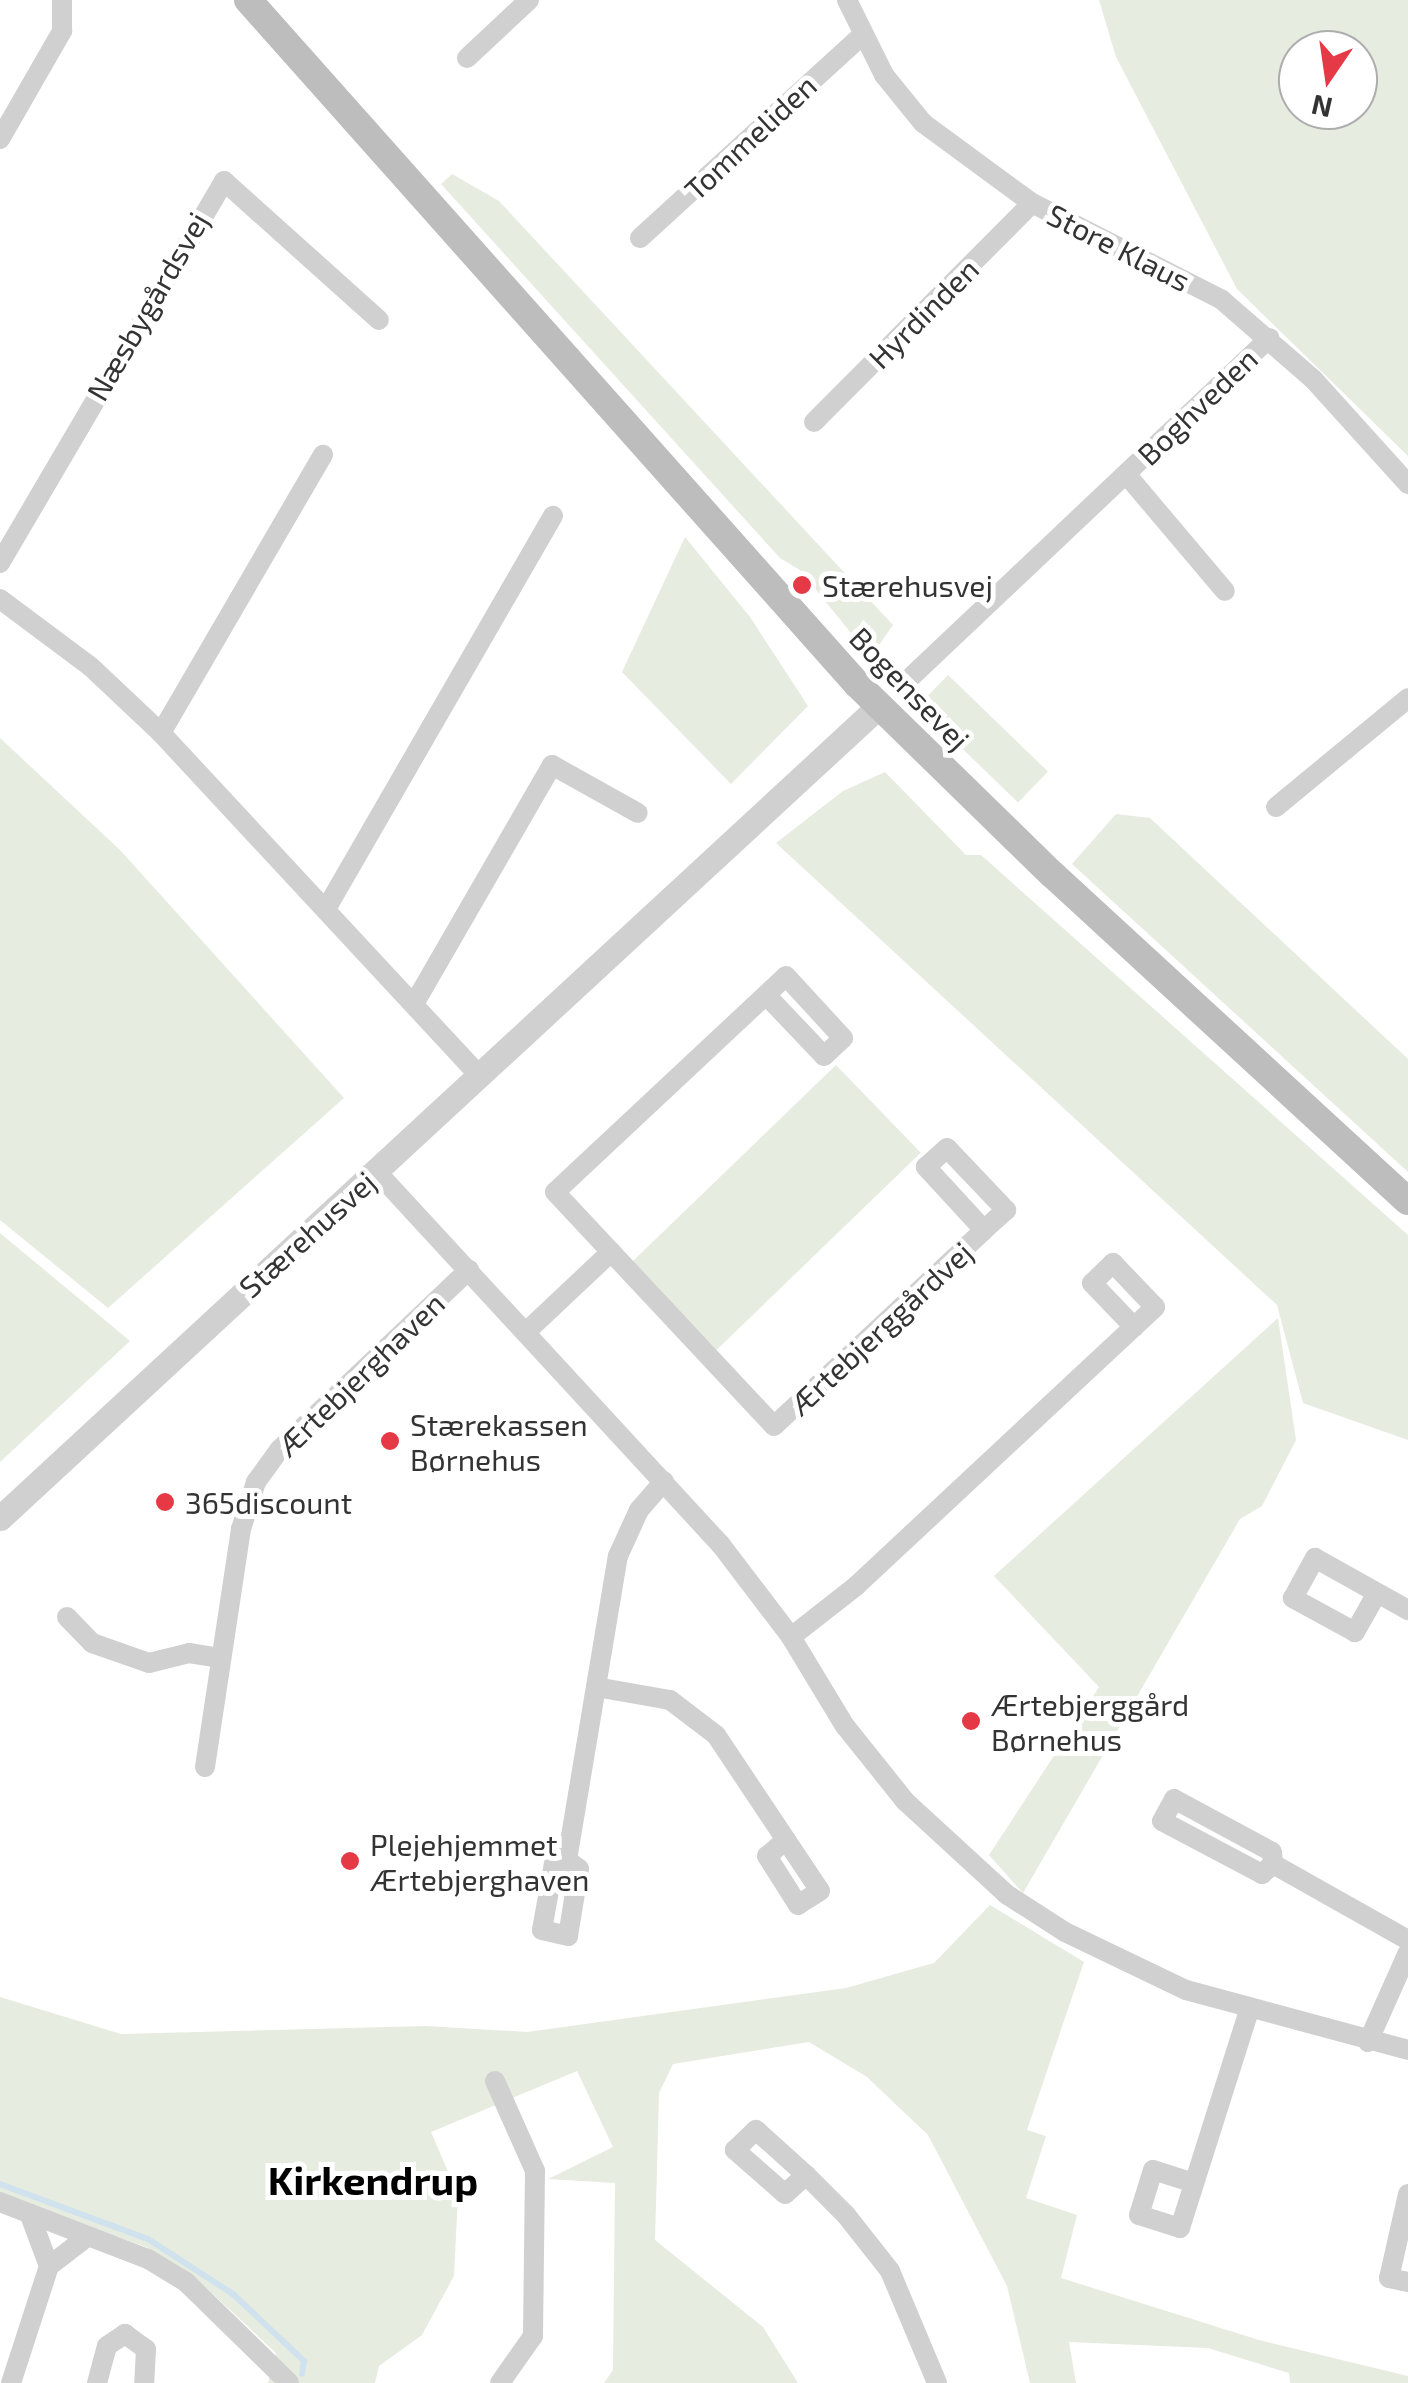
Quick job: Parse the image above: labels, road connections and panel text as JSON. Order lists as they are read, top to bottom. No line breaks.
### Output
{"streets":{"main road":["Bogensevej"],"street":["Tommeliden","Store Klaus","Næsbygårdsvej","Hyrdinden","Boghveden","Stærehusvej","Ærtebjerggårdvej","Ærtebjerghaven"]},"crossings":[["Tommeliden","Store Klaus"],["Store Klaus","Hyrdinden"],["Store Klaus","Boghveden"],["Bogensevej","Stærehusvej"]],"districts":["Kirkendrup"],"places":["Stærehusvej","Stærekassen Børnehus","365discount","Ærtebjerggård Børnehus","Plejehjemmet Ærtebjerghaven"],"north":"bottom"}
